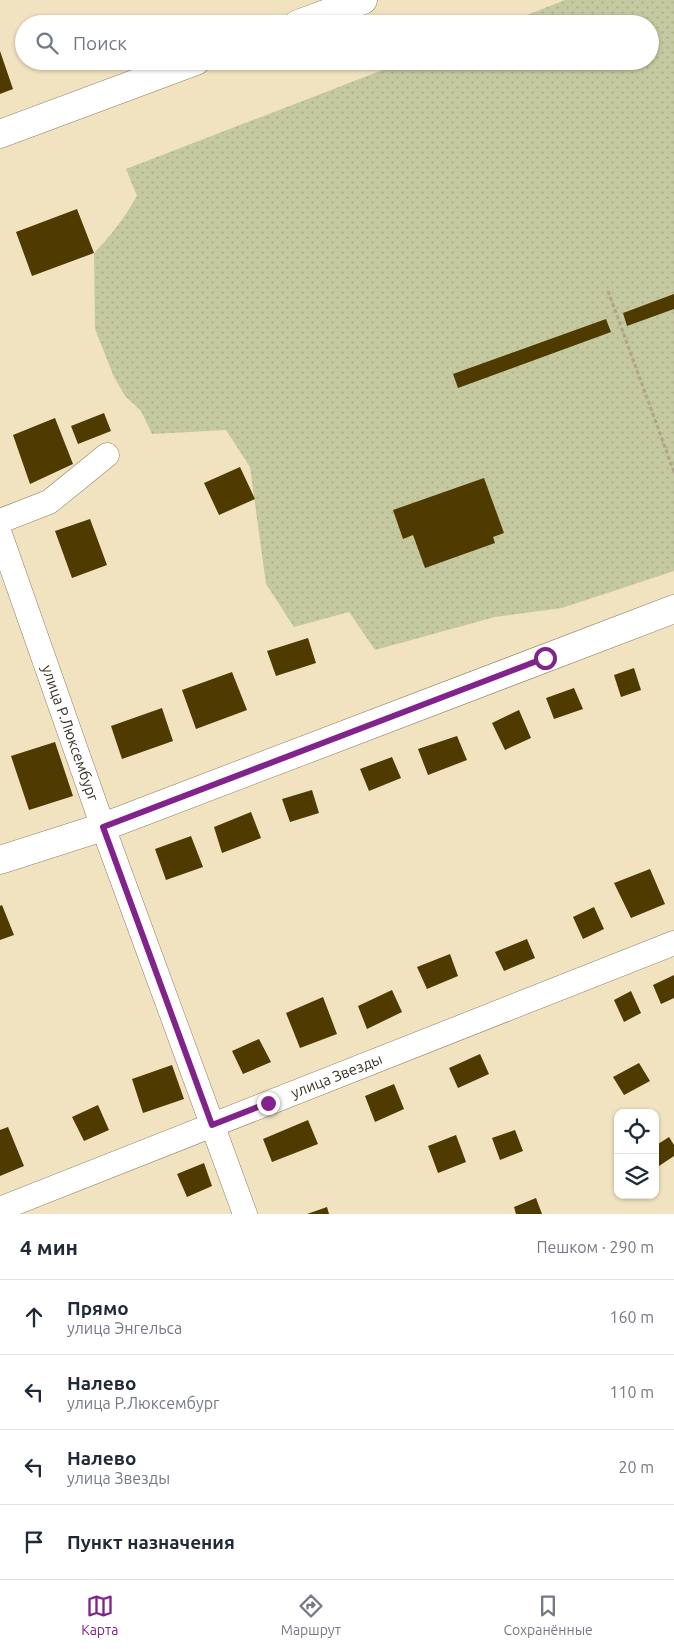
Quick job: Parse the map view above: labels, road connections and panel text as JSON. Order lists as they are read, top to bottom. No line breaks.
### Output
{"streets":{"street":["улица Р.Люксембург","улица Звезды"]},"crossings":[["улица Р.Люксембург","улица Звезды"]],"page":{"search":"Поиск","heading":["4 мин","Пешком · 290 m"],"list":[["Прямо","улица Энгельса","160 m"],["Налево","улица Р.Люксембург","110 m"],["Налево","улица Звезды","20 m"],"Пункт назначения"],"nav":["Карта","Маршрут","Сохранённые"]}}
